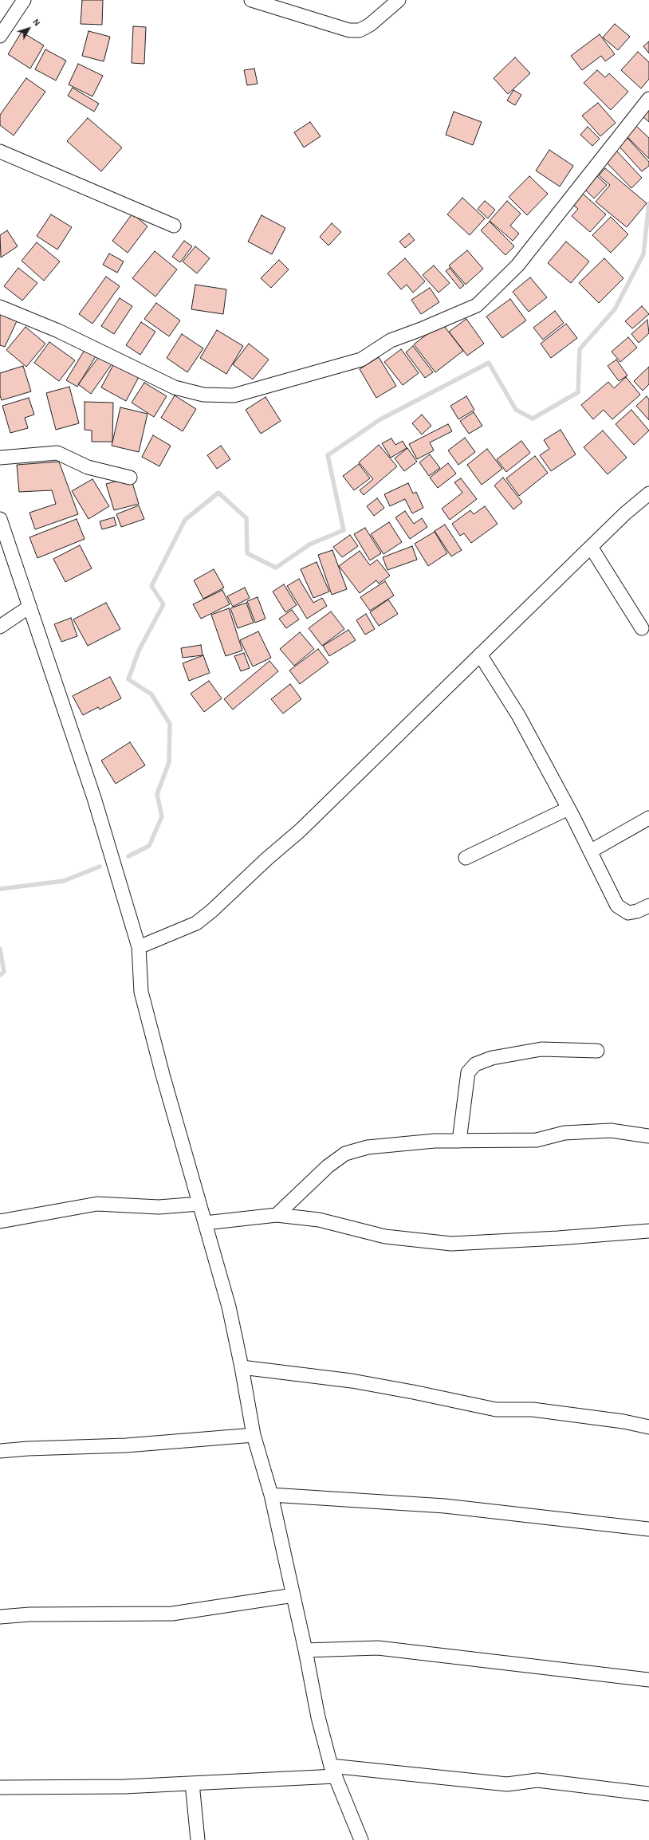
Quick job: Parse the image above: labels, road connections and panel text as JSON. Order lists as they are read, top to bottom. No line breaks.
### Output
{"north":"top right"}
